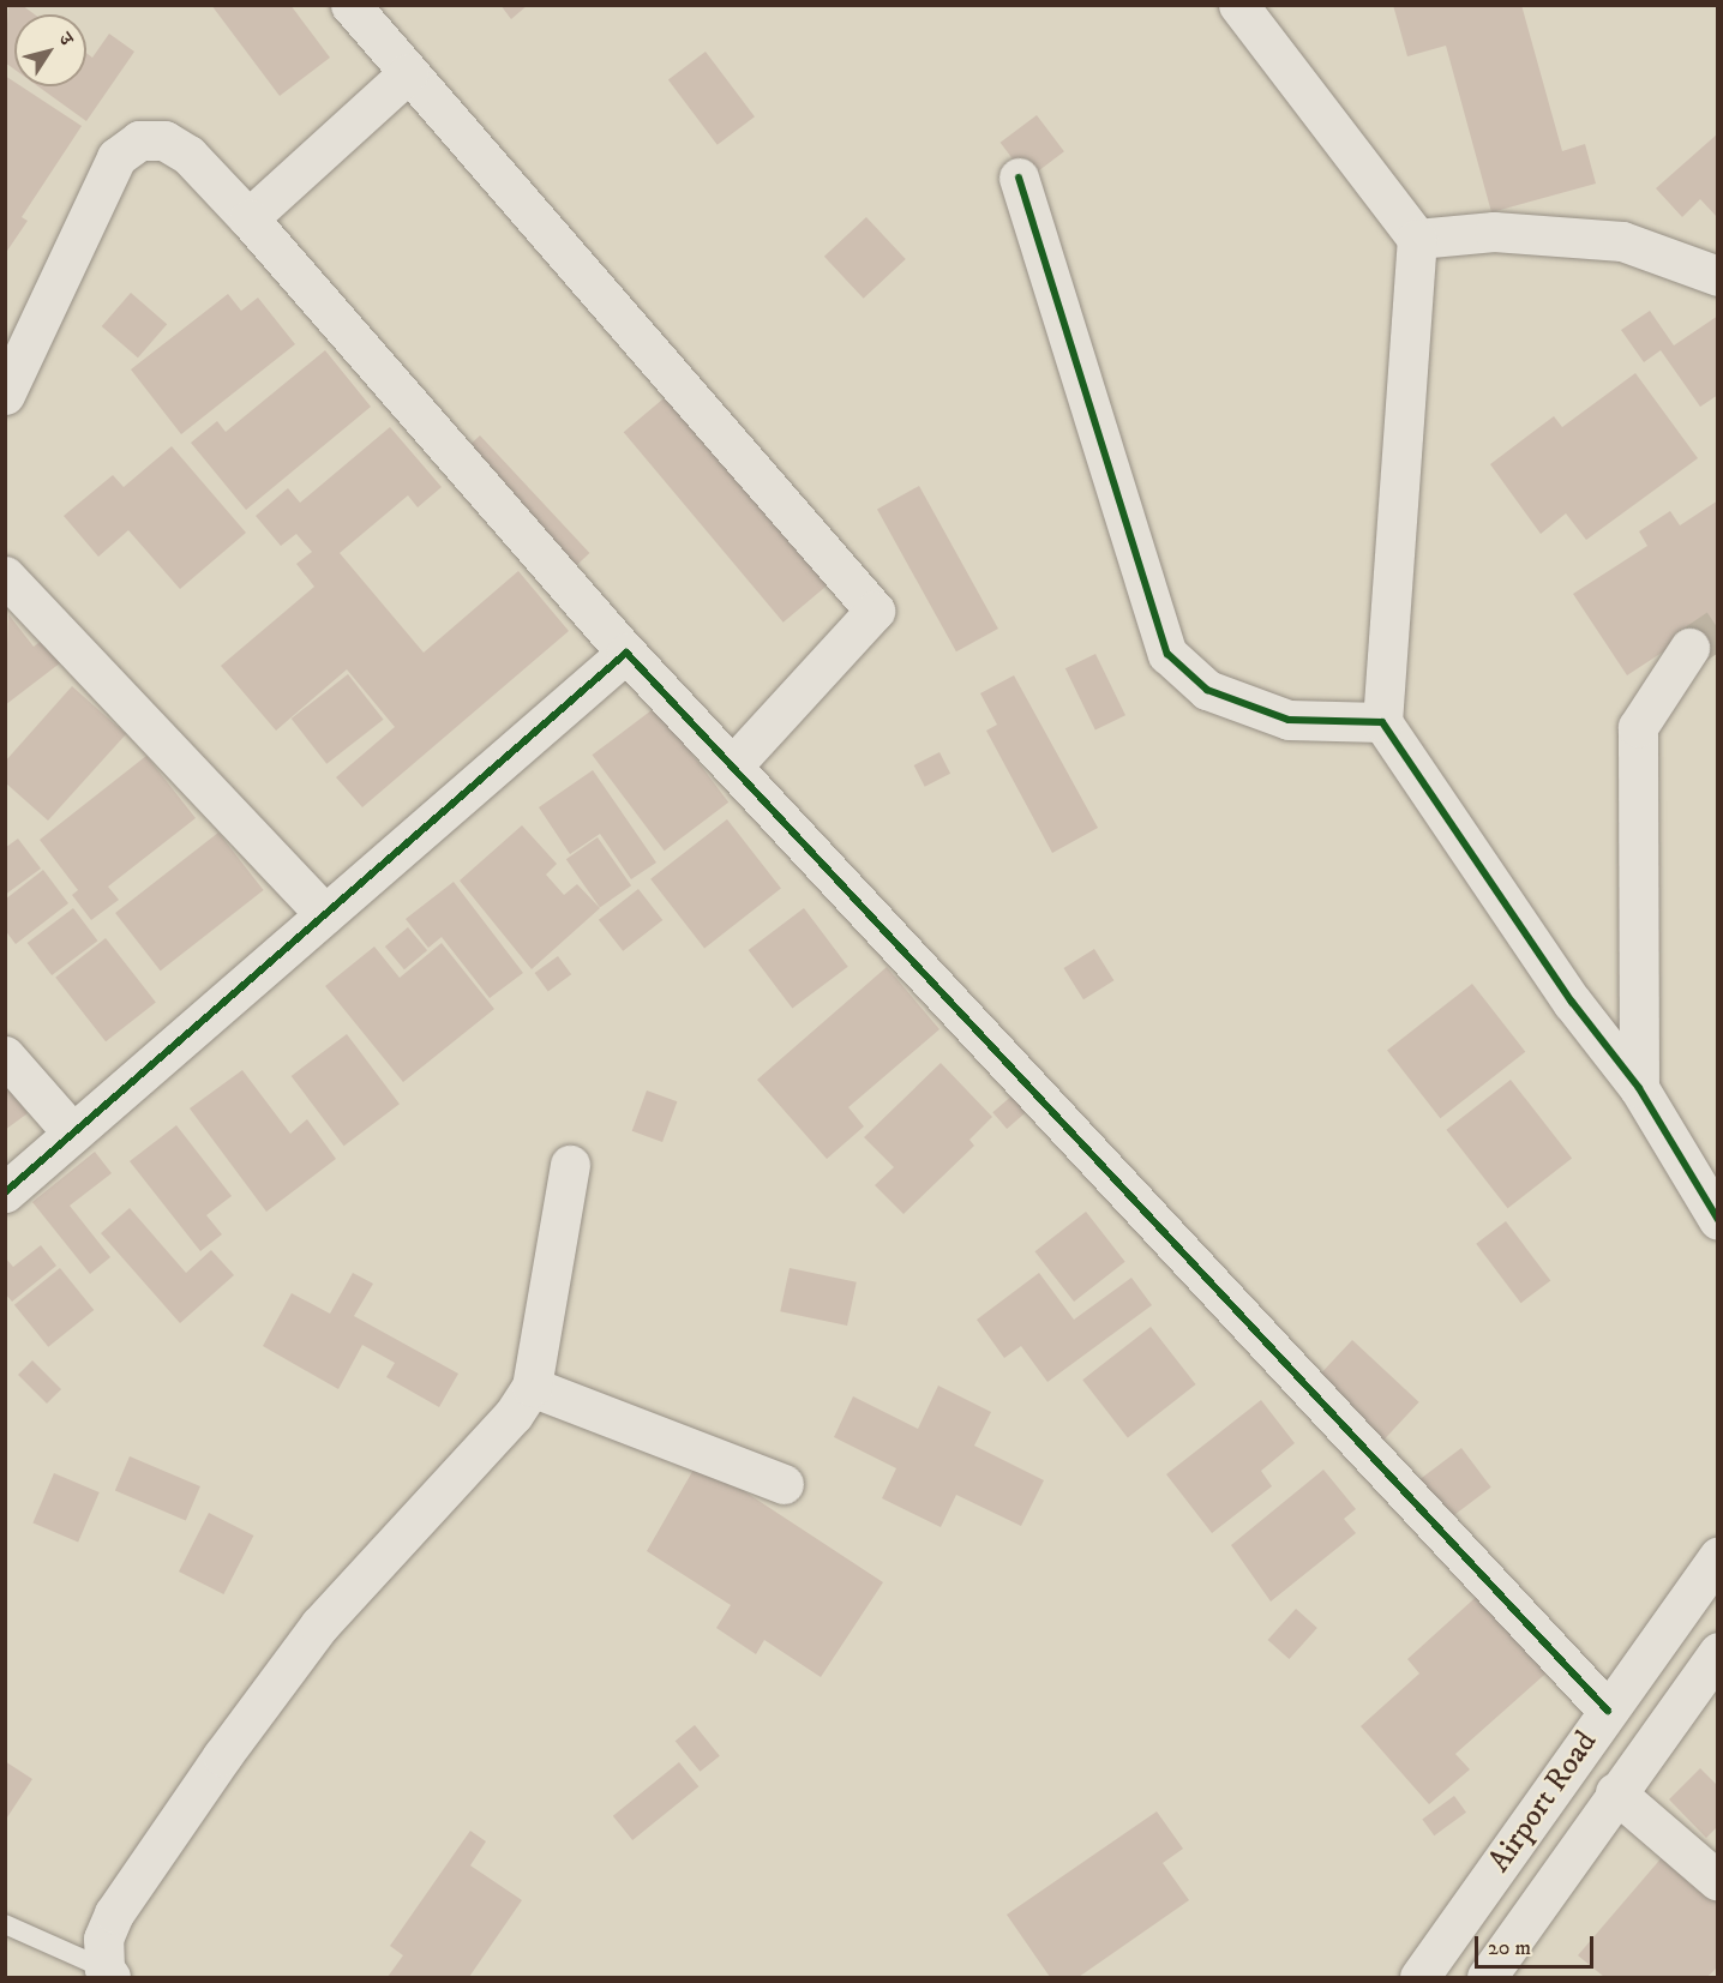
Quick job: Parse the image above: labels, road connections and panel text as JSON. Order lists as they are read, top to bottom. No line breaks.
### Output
{"streets":{"street":["Airport Road"]},"scale_bar":"20 m","north":"top right"}
